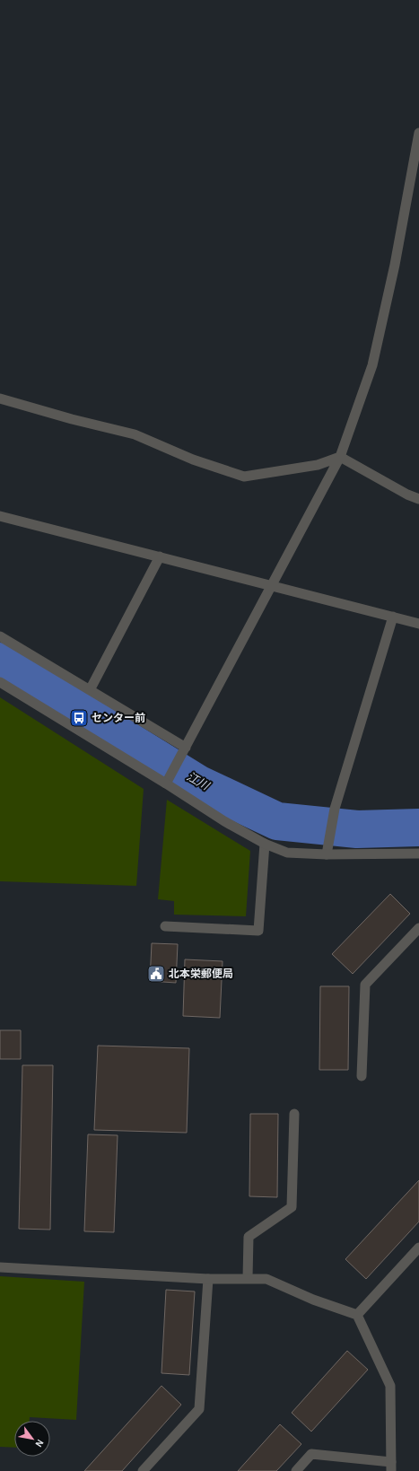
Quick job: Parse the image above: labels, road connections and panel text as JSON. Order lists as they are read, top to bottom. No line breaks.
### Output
{"water":["江川"],"places":{"bus stop":["センター前"],"public building":["北本栄郵便局"]},"north":"bottom right"}
